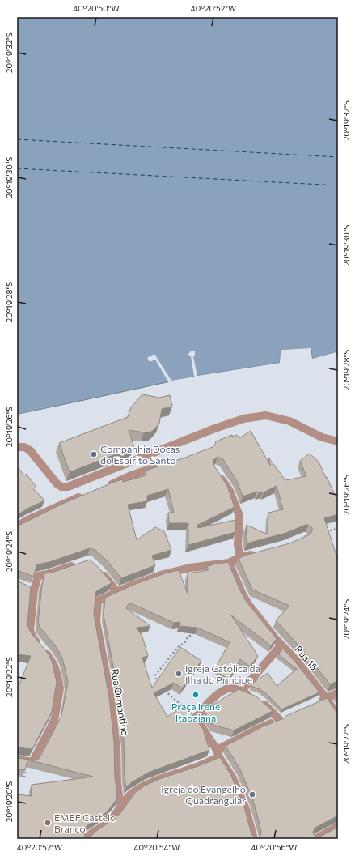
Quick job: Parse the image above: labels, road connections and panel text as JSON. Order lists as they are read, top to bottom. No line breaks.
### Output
{"streets":{"street":["Rua 15","Rua Ormantino"]},"places":["Companhia Docas do Espírito Santo","Igreja Católica da Ilha do Príncipe","Praça Irene Itabaiana","Igreja do Evangelho Quadrangular","EMEF Castelo Branco"],"coordinates":["40°20'50\"W","40°20'52\"W","20°19'32\"S","20°19'30\"S","20°19'28\"S","20°19'26\"S","20°19'24\"S","20°19'22\"S","20°19'20\"S","40°20'54\"W","40°20'56\"W"]}
